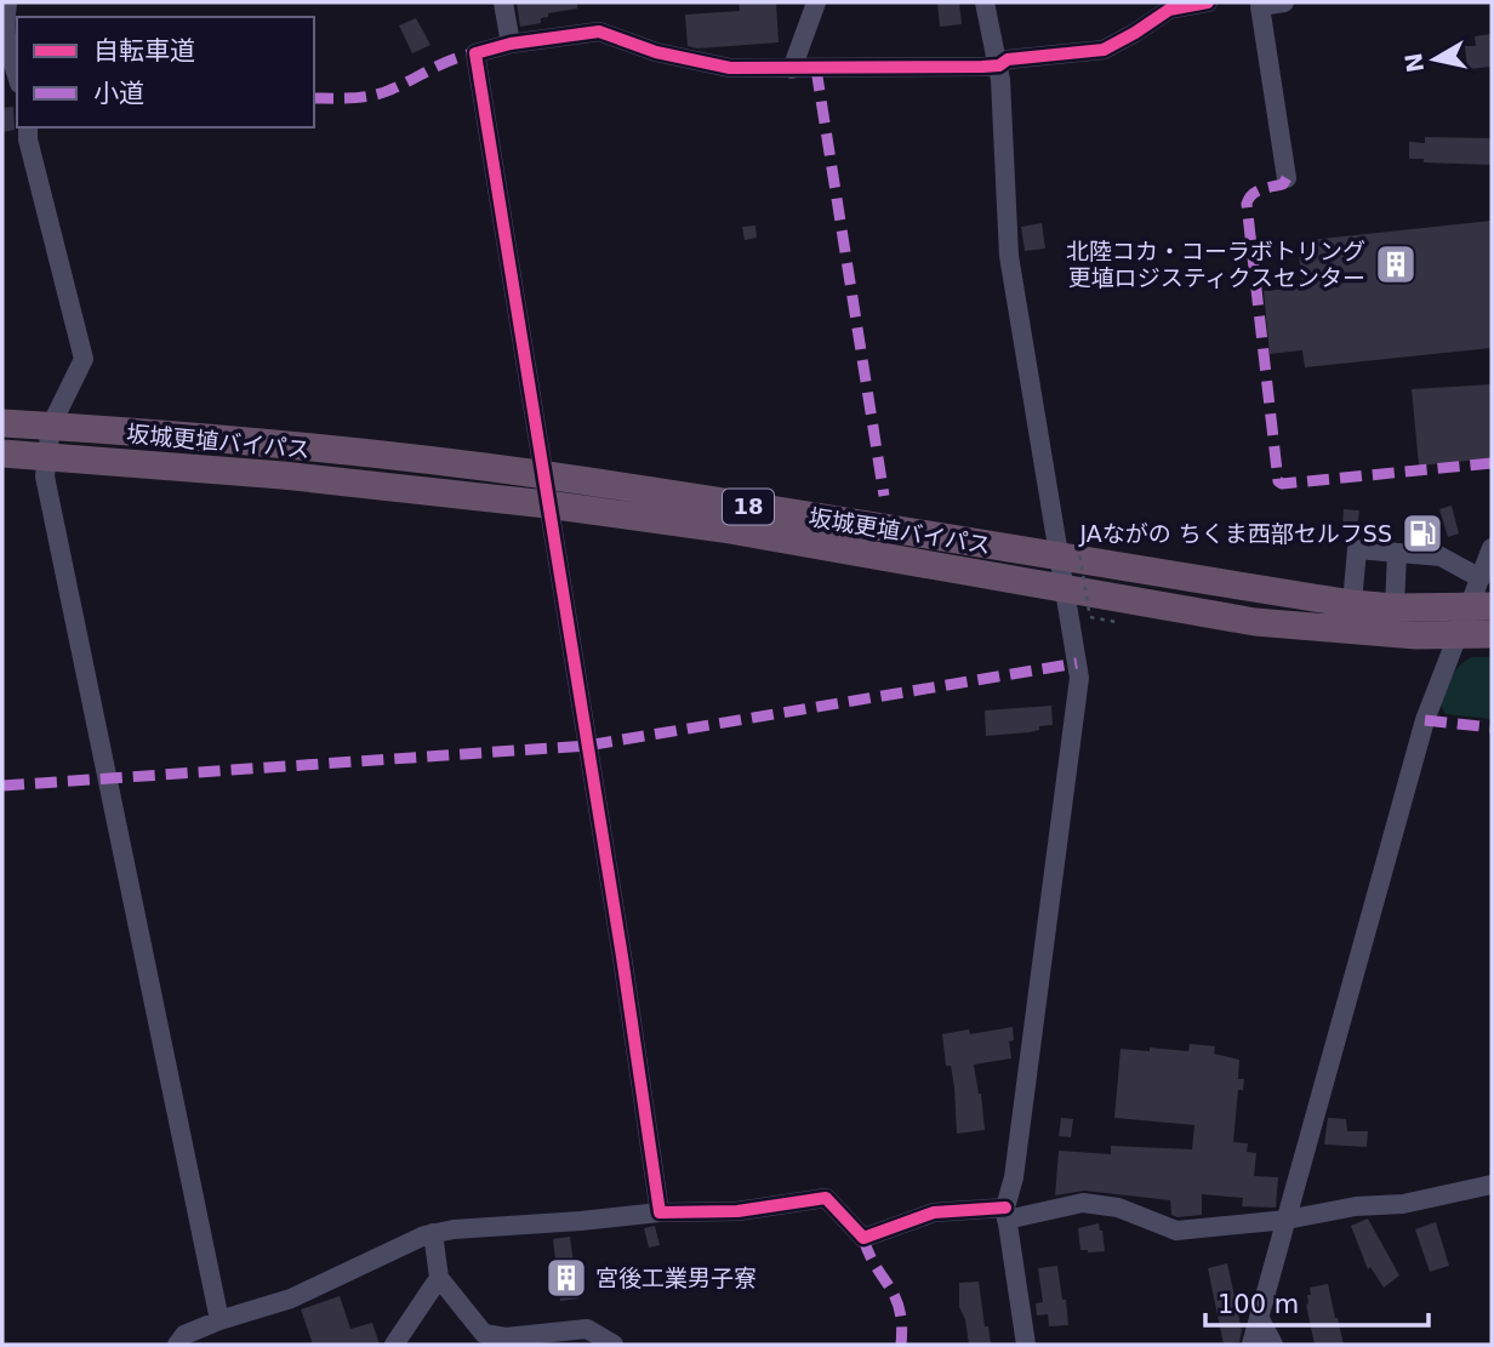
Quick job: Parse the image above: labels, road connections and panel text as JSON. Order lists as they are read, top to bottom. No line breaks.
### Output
{"streets":{"highway":["坂城更埴バイパス","18"]},"places":{"building":["北陸コカ・コーラボトリング 更埴ロジスティクスセンター","宮後工業男子寮"],"fuel station":["JAながの ちくま西部セルフSS"]},"legend":["自転車道","小道"],"scale_bar":"100 m","north":"left"}
